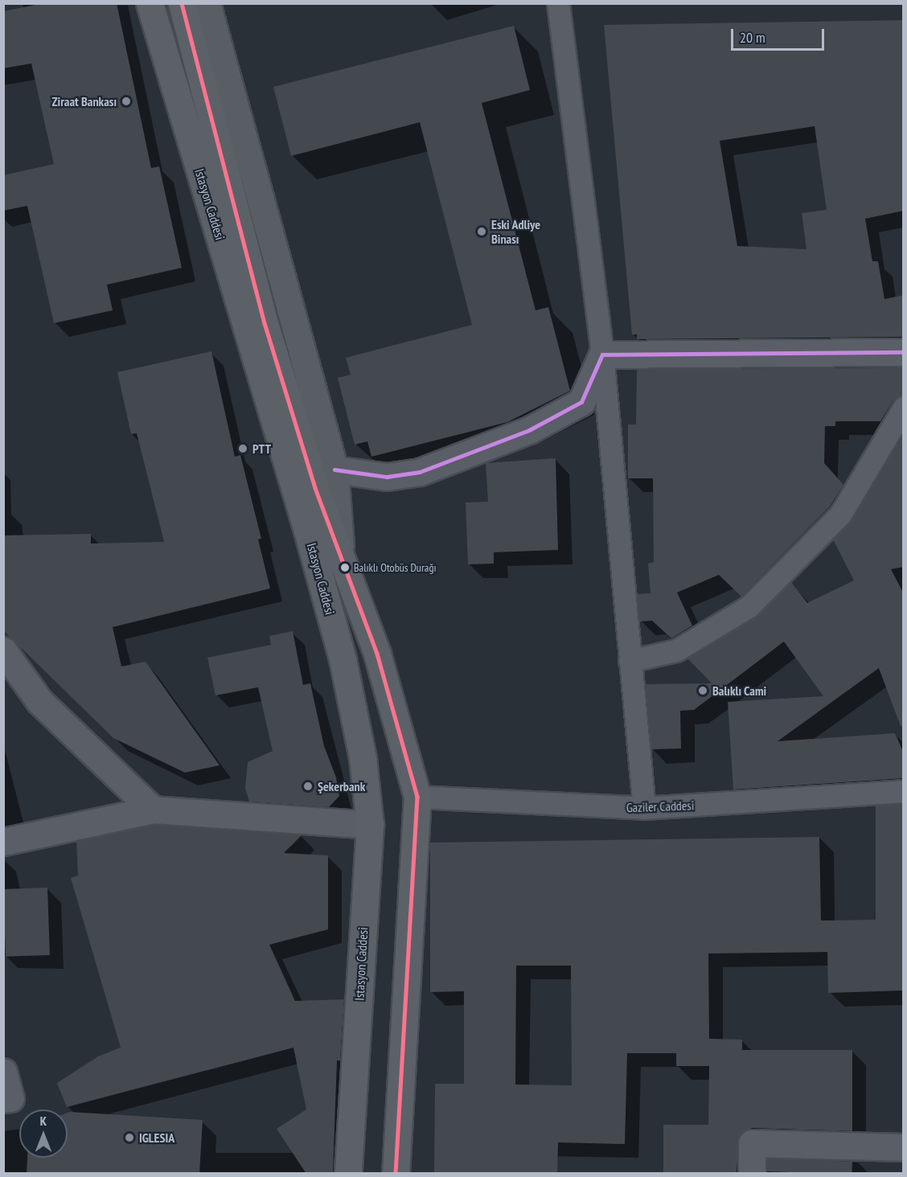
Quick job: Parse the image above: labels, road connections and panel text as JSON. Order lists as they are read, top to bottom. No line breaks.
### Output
{"streets":{"main road":["Istasyon Caddesi"],"street":["Gaziler Caddesi"]},"places":["Ziraat Bankası","Eski Adliye Binası","PTT","Balıklı Otobüs Durağı","Balıklı Cami","Şekerbank","IGLESIA"],"scale_bar":"20 m","north":"top"}
